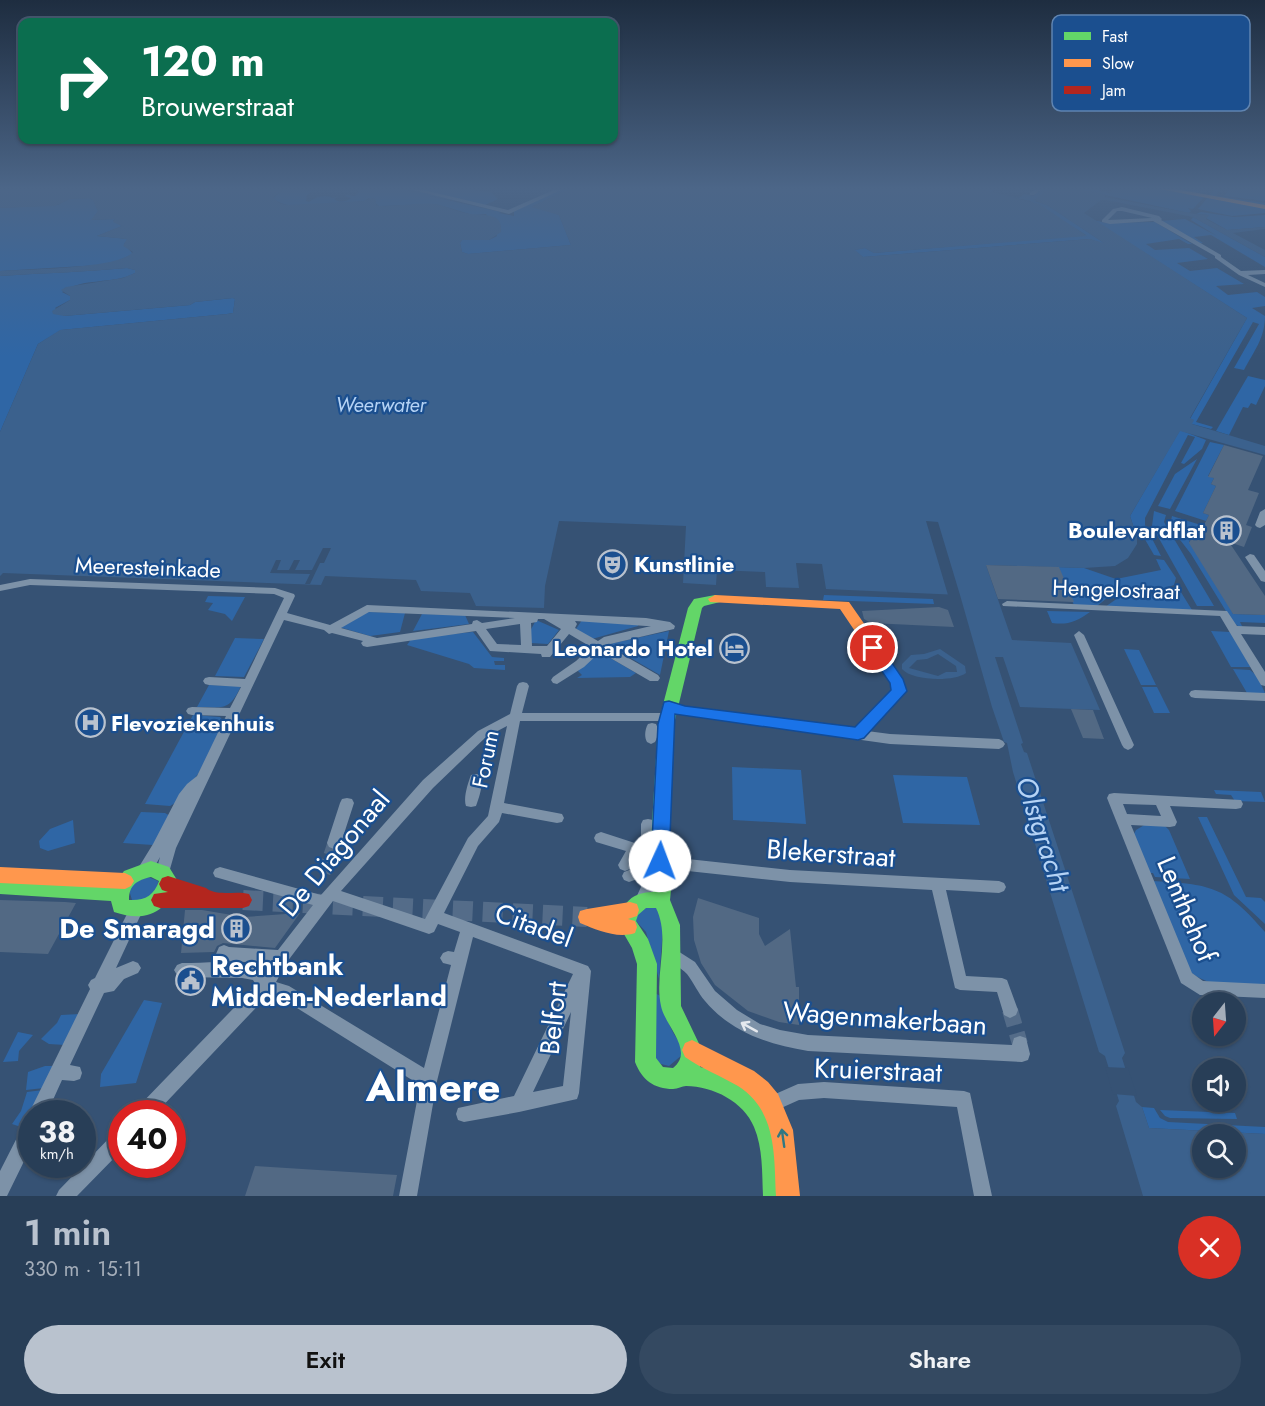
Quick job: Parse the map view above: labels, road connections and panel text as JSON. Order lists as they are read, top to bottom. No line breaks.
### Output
{"streets":{"street":["Meeresteinkade","Hengelostraat","Forum","De Diagonaal","Blekerstraat","Lenthehof","Citadel","Belfort","Wagenmakerbaan","Kruierstraat"]},"crossings":[["Forum","De Diagonaal"],["Citadel","Belfort"]],"one_way":["Wagenmakerbaan"],"districts":["Almere"],"water":["Weerwater","Olstgracht"],"places":{"building":["Boulevardflat","De Smaragd"],"theatre":["Kunstlinie"],"hotel":["Leonardo Hotel"],"hospital":["Flevoziekenhuis"],"public building":["Rechtbank Midden-Nederland"]},"legend":["Fast","Slow","Jam"],"north":"bottom","page":{"turn":["120 m","Brouwerstraat"],"speed":"38 km/h","limit":"40","heading":["1 min","330 m · 15:11"],"buttons":["Exit","Share"]}}
